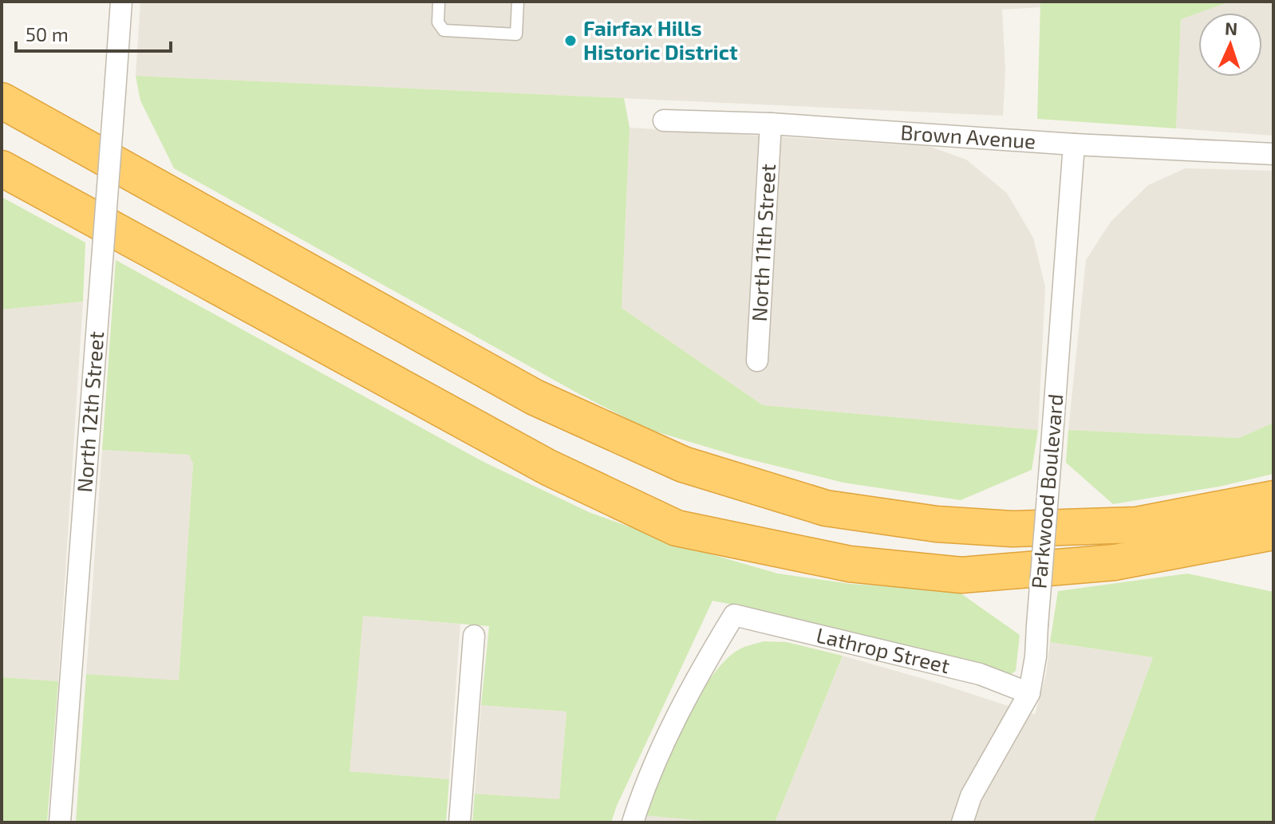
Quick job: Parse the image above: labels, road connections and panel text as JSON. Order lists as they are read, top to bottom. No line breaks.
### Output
{"streets":{"street":["Brown Avenue","North 11th Street","North 12th Street","Parkwood Boulevard","Lathrop Street"]},"crossings":[["Brown Avenue","North 11th Street"],["Brown Avenue","Parkwood Boulevard"],["Parkwood Boulevard","Lathrop Street"]],"places":["Fairfax Hills Historic District"],"scale_bar":"50 m","north":"top"}
